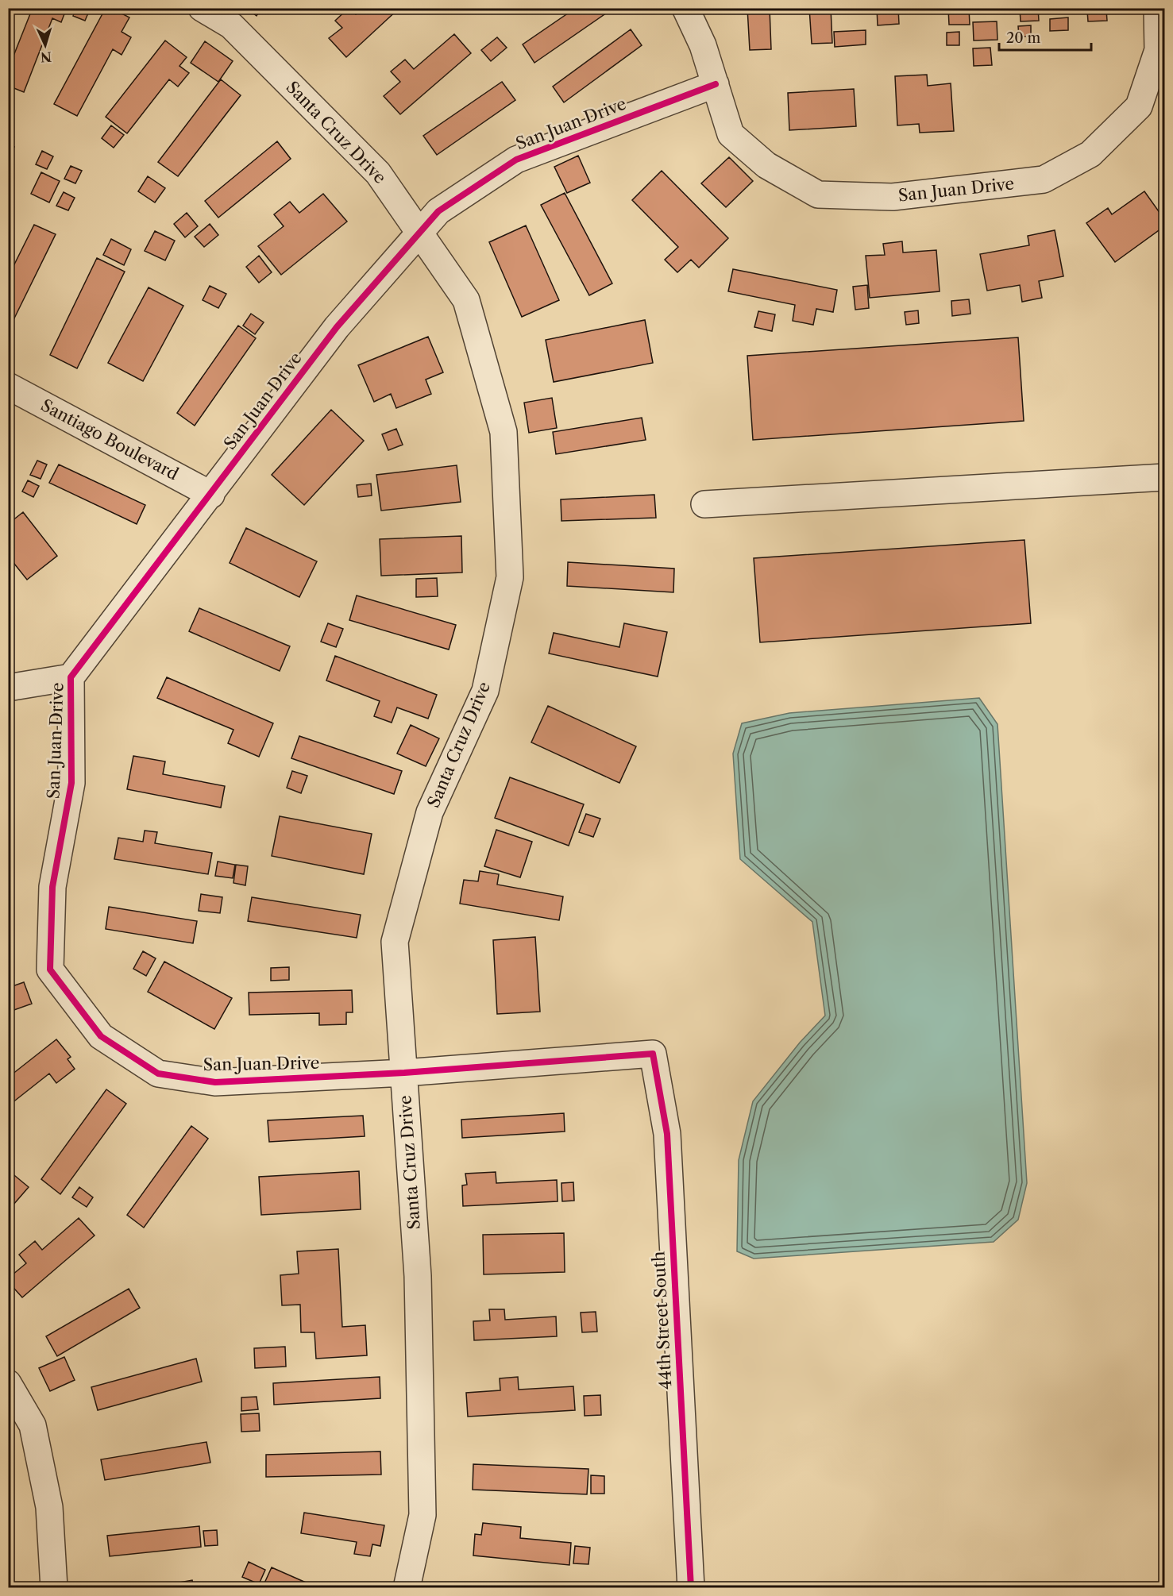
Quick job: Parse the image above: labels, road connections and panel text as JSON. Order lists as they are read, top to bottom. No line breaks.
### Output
{"streets":{"street":["San Juan Drive","Santa Cruz Drive","Santiago Boulevard","44th Street South"]},"crossings":[["San Juan Drive","Santa Cruz Drive"],["San Juan Drive","Santiago Boulevard"],["San Juan Drive","44th Street South"]],"scale_bar":"20 m","north":"bottom"}
